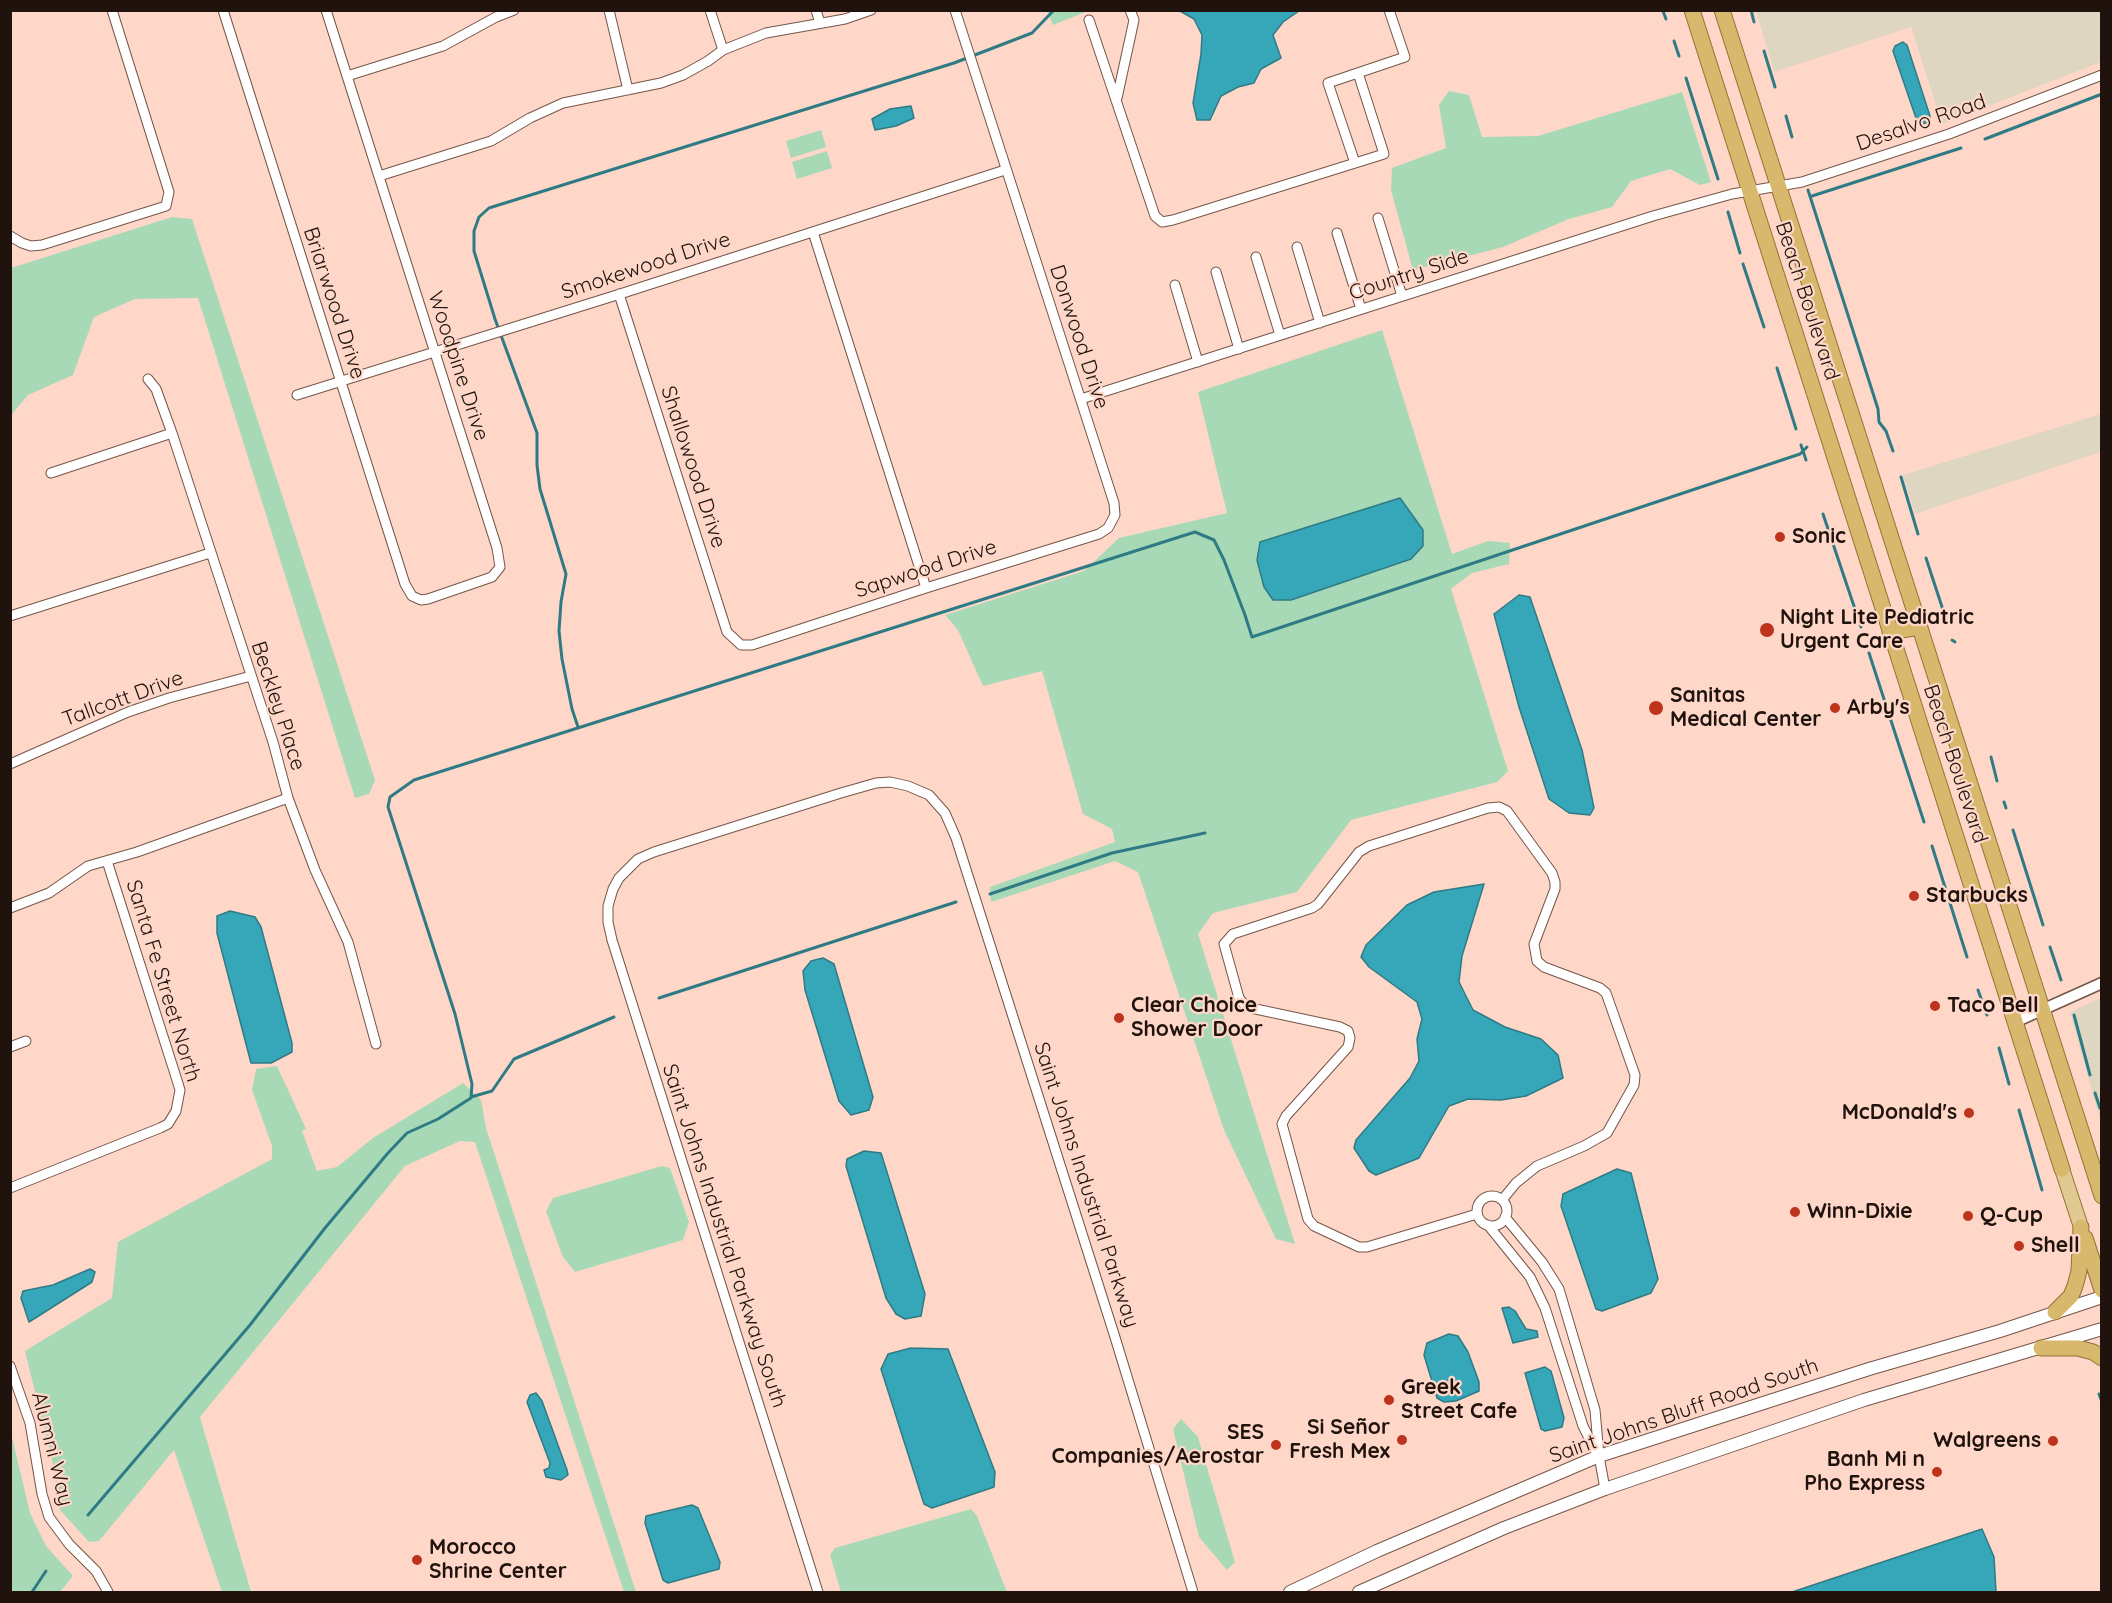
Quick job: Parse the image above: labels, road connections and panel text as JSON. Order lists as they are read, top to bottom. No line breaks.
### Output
{"streets":{"highway":["Beach Boulevard"],"main road":["Saint Johns Bluff Road South"],"street":["Desalvo Road","Smokewood Drive","Country Side","Briarwood Drive","Donwood Drive","Woodpine Drive","Shallowood Drive","Sapwood Drive","Tallcott Drive","Beckley Place","Santa Fe Street North","Saint Johns Industrial Parkway","Saint Johns Industrial Parkway South","Alumni Way"]},"crossings":[["Desalvo Road","Country Side"],["Desalvo Road","Beach Boulevard"],["Smokewood Drive","Briarwood Drive"],["Smokewood Drive","Donwood Drive"],["Smokewood Drive","Woodpine Drive"],["Smokewood Drive","Shallowood Drive"],["Country Side","Beach Boulevard"],["Country Side","Donwood Drive"],["Briarwood Drive","Woodpine Drive"],["Donwood Drive","Sapwood Drive"],["Shallowood Drive","Sapwood Drive"],["Tallcott Drive","Beckley Place"],["Saint Johns Industrial Parkway","Saint Johns Industrial Parkway South"]],"places":["Sonic","Night Lite Pediatric Urgent Care","Sanitas Medical Center","Arby's","Starbucks","Taco Bell","Clear Choice Shower Door","McDonald's","Winn-Dixie","Q-Cup","Shell","Greek Street Cafe","Si Señor Fresh Mex","Walgreens","SES Companies/Aerostar","Banh Mi n Pho Express","Morocco Shrine Center"]}
